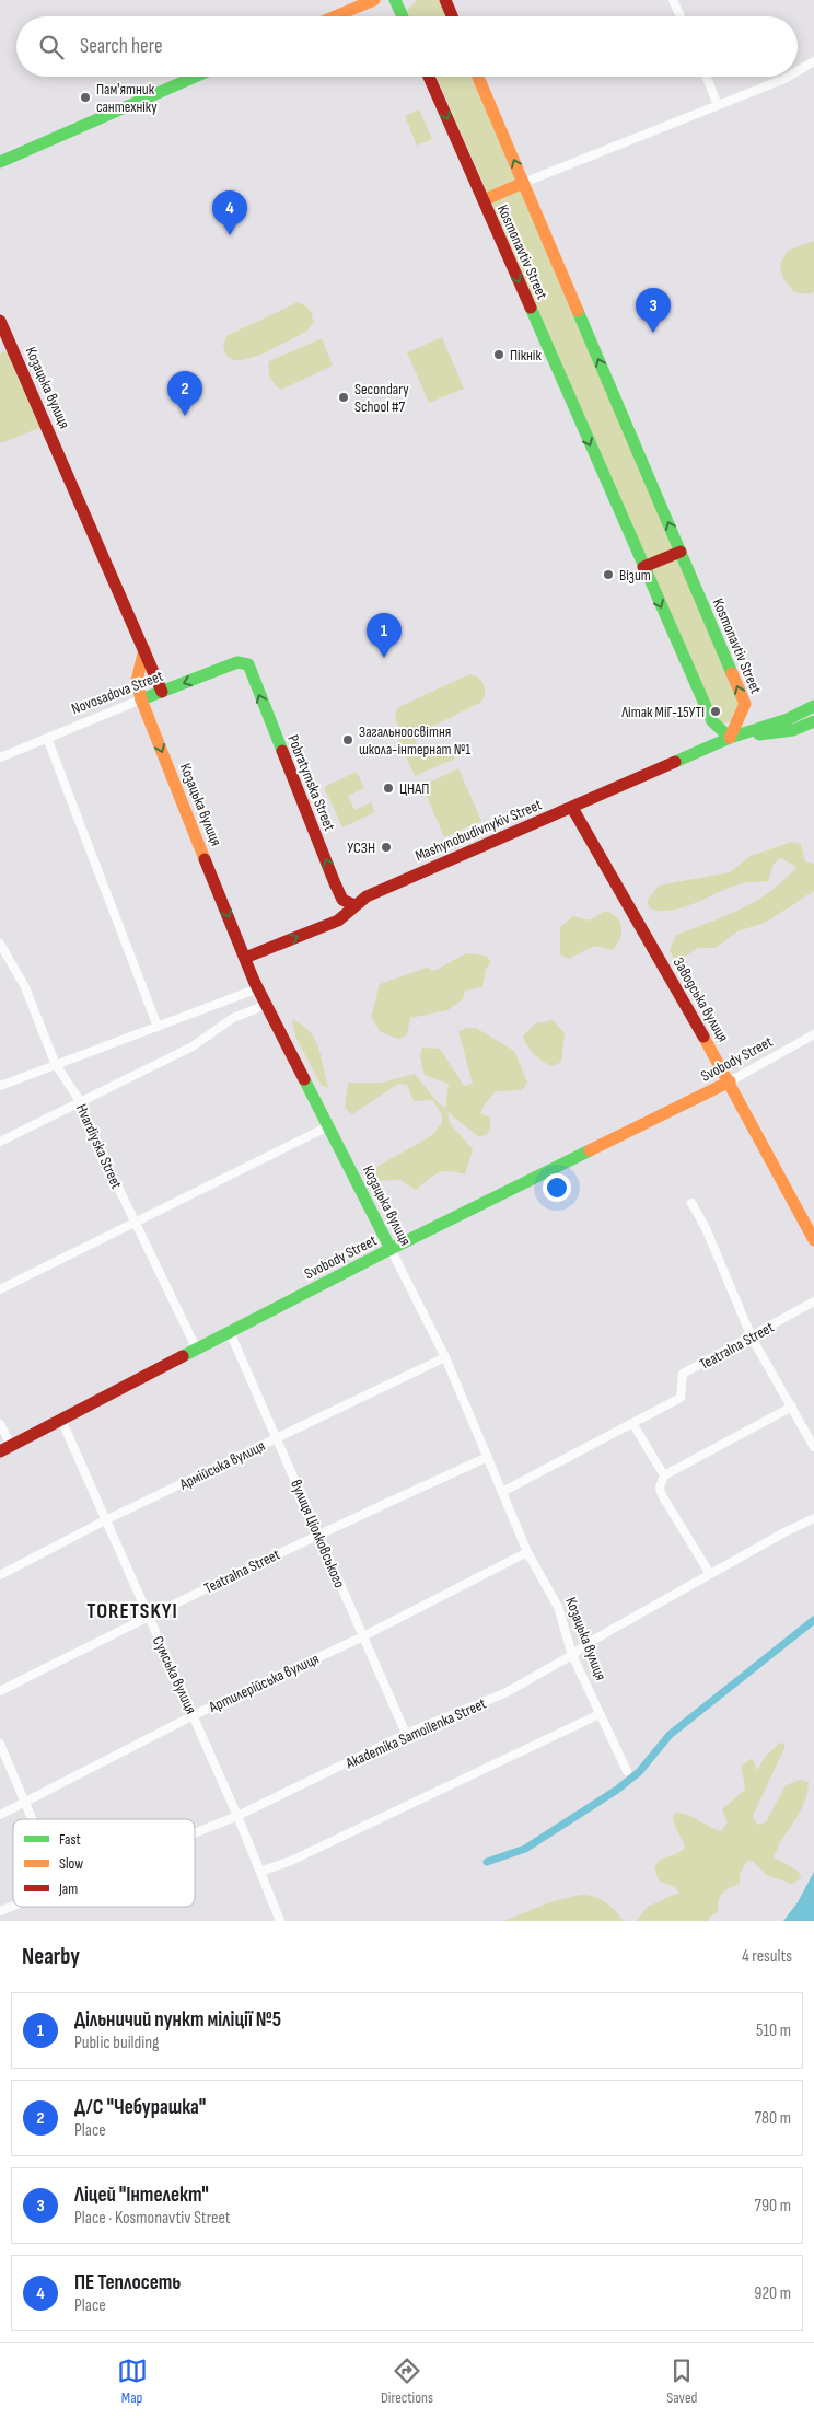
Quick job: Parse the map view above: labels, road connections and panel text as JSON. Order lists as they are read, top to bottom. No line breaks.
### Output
{"streets":{"street":["Kosmonavtiv Street","Козацька вулиця","Novosadova Street","Pobratymska Street","Mashynobudivnykiv Street","Заводська вулиця","Svobody Street","Hvardiyska Street","Teatralna Street","Армійська вулиця","вулиця Ціолковського","Сумська вулиця","Артилерійська вулиця","Akademika Samoilenka Street"]},"crossings":[["Kosmonavtiv Street","Mashynobudivnykiv Street"],["Козацька вулиця","Novosadova Street"],["Козацька вулиця","Mashynobudivnykiv Street"],["Козацька вулиця","Svobody Street"],["Козацька вулиця","Teatralna Street"],["Козацька вулиця","Армійська вулиця"],["Козацька вулиця","Артилерійська вулиця"],["Козацька вулиця","Akademika Samoilenka Street"],["Novosadova Street","Pobratymska Street"],["Pobratymska Street","Mashynobudivnykiv Street"],["Mashynobudivnykiv Street","Заводська вулиця"],["Заводська вулиця","Svobody Street"],["Svobody Street","Hvardiyska Street"],["Svobody Street","вулиця Ціолковського"],["Svobody Street","Сумська вулиця"],["Teatralna Street","вулиця Ціолковського"],["Teatralna Street","Сумська вулиця"],["Армійська вулиця","вулиця Ціолковського"],["Армійська вулиця","Сумська вулиця"],["вулиця Ціолковського","Артилерійська вулиця"],["вулиця Ціолковського","Akademika Samoilenka Street"],["Сумська вулиця","Артилерійська вулиця"],["Сумська вулиця","Akademika Samoilenka Street"]],"one_way":["Pobratymska Street"],"districts":["TORETSKYI"],"places":["Пам'ятник сантехніку","Пікнік","Secondary School #7","Візит","Літак МіГ-15УТІ","Загальноосвітня школа-інтернат №1","ЦНАП","УСЗН"],"legend":["Fast","Slow","Jam"],"page":{"search":"Search here","pins":["4","3","2","1"],"heading":["Nearby","4 results"],"list":[{"mark":"1","name":"Дільничий пункт міліції №5","note":"Public building","value":"510 m"},{"mark":"2","name":"Д/С \"Чебурашка\"","note":"Place","value":"780 m"},{"mark":"3","name":"Ліцей \"Інтелект\"","note":"Place · Kosmonavtiv Street","value":"790 m"},{"mark":"4","name":"ПЕ Теплосеть","note":"Place","value":"920 m"}],"nav":["Map","Directions","Saved"]}}
